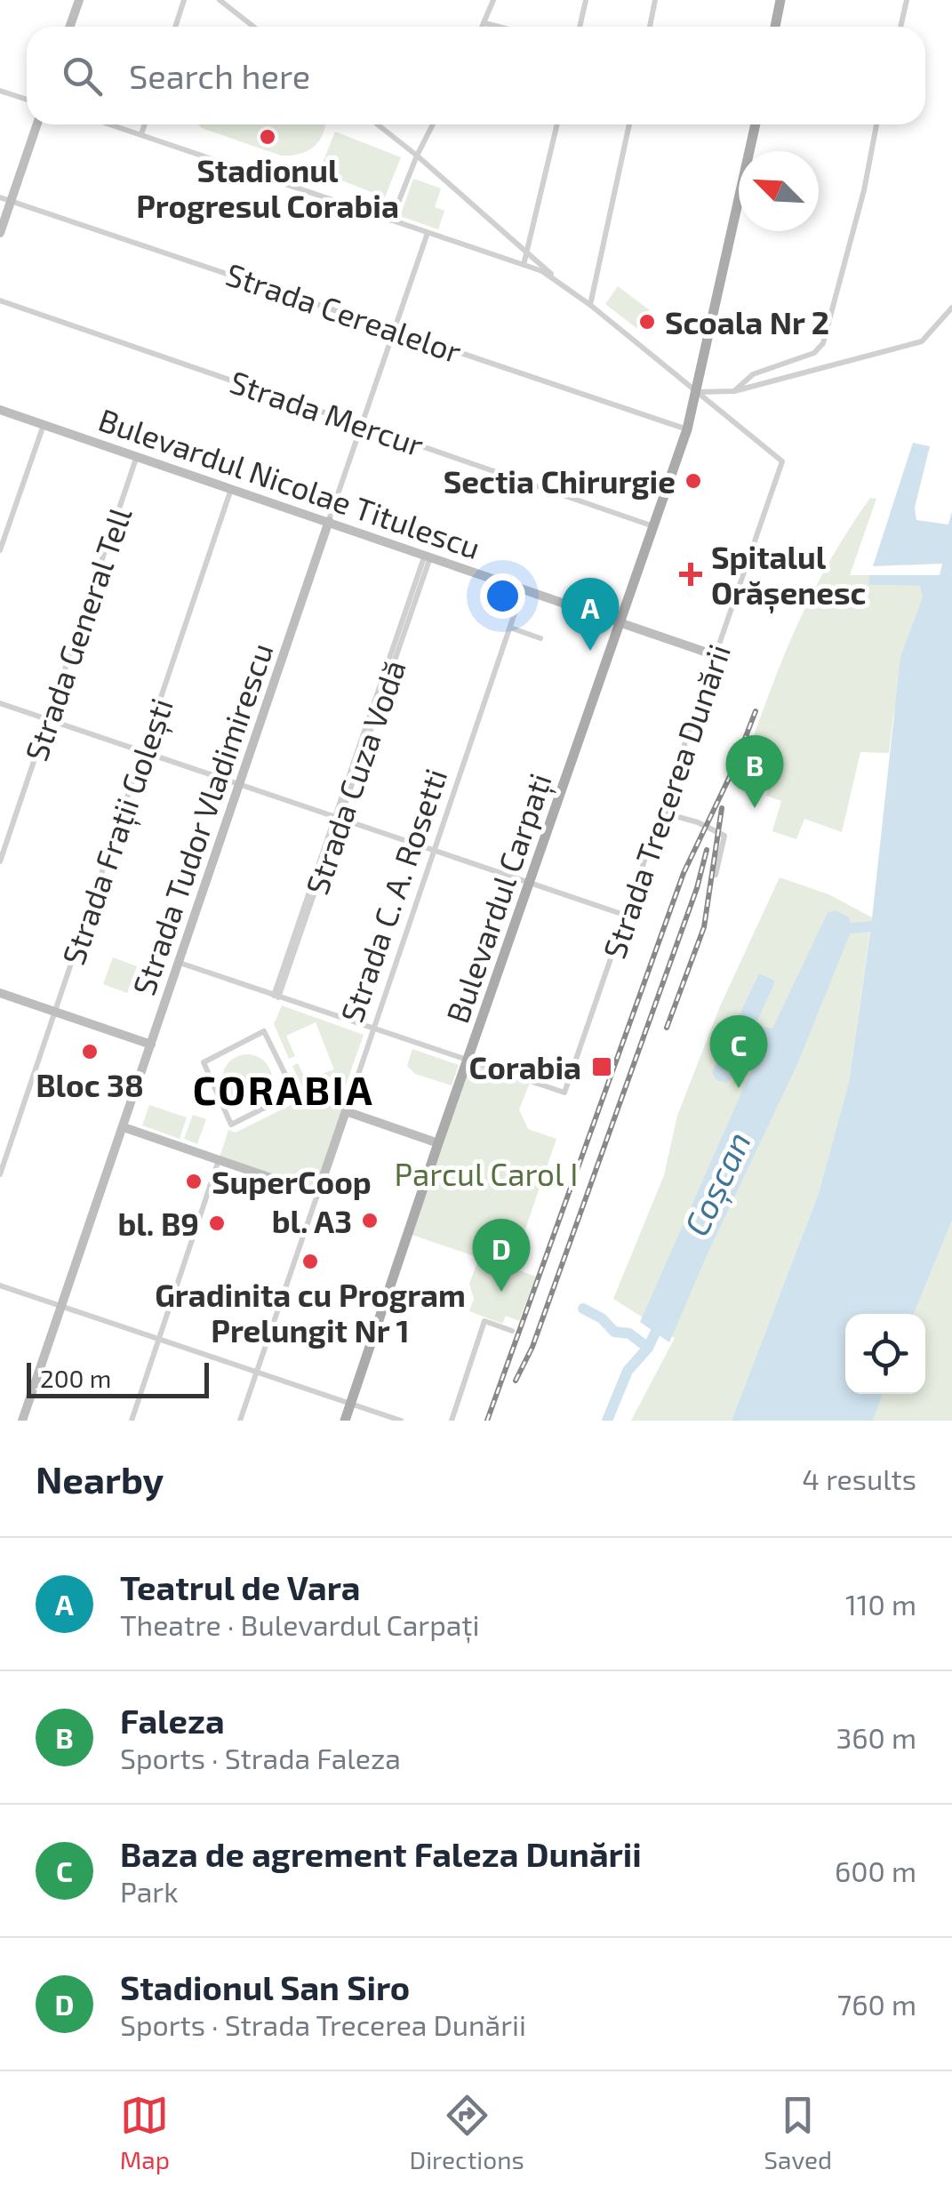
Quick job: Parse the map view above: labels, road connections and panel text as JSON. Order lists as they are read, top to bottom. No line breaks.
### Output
{"streets":{"main road":["Bulevardul Carpați"],"street":["Strada Cerealelor","Strada Mercur","Bulevardul Nicolae Titulescu","Strada General Tell","Strada Cuza Vodă","Strada Trecerea Dunării","Strada Tudor Vladimirescu","Strada Frații Golești","Strada C. A. Rosetti"]},"crossings":[["Strada Cerealelor","Strada Tudor Vladimirescu"],["Strada Cerealelor","Bulevardul Carpați"],["Strada Mercur","Strada Tudor Vladimirescu"],["Strada Mercur","Bulevardul Carpați"],["Bulevardul Nicolae Titulescu","Strada General Tell"],["Bulevardul Nicolae Titulescu","Strada Cuza Vodă"],["Bulevardul Nicolae Titulescu","Strada Trecerea Dunării"],["Bulevardul Nicolae Titulescu","Strada Tudor Vladimirescu"],["Bulevardul Nicolae Titulescu","Strada Frații Golești"],["Bulevardul Nicolae Titulescu","Strada C. A. Rosetti"],["Bulevardul Nicolae Titulescu","Bulevardul Carpați"],["Strada Trecerea Dunării","Bulevardul Carpați"]],"districts":["CORABIA"],"water":["Coșcan"],"parks":["Parcul Carol I"],"places":{"other":["Stadionul Progresul Corabia","Scoala Nr 2","Sectia Chirurgie","Bloc 38","SuperCoop","bl. A3","bl. B9","Gradinita cu Program Prelungit Nr 1"],"health":["Spitalul Orășenesc"],"transit":["Corabia"]},"scale_bar":"200 m","north":"top left","page":{"search":"Search here","pins":["A","B","C","D"],"scale":"200 m","heading":["Nearby","4 results"],"list":[{"mark":"A","name":"Teatrul de Vara","note":"Theatre · Bulevardul Carpați","value":"110 m"},{"mark":"B","name":"Faleza","note":"Sports · Strada Faleza","value":"360 m"},{"mark":"C","name":"Baza de agrement Faleza Dunării","note":"Park","value":"600 m"},{"mark":"D","name":"Stadionul San Siro","note":"Sports · Strada Trecerea Dunării","value":"760 m"}],"nav":["Map","Directions","Saved"]}}
